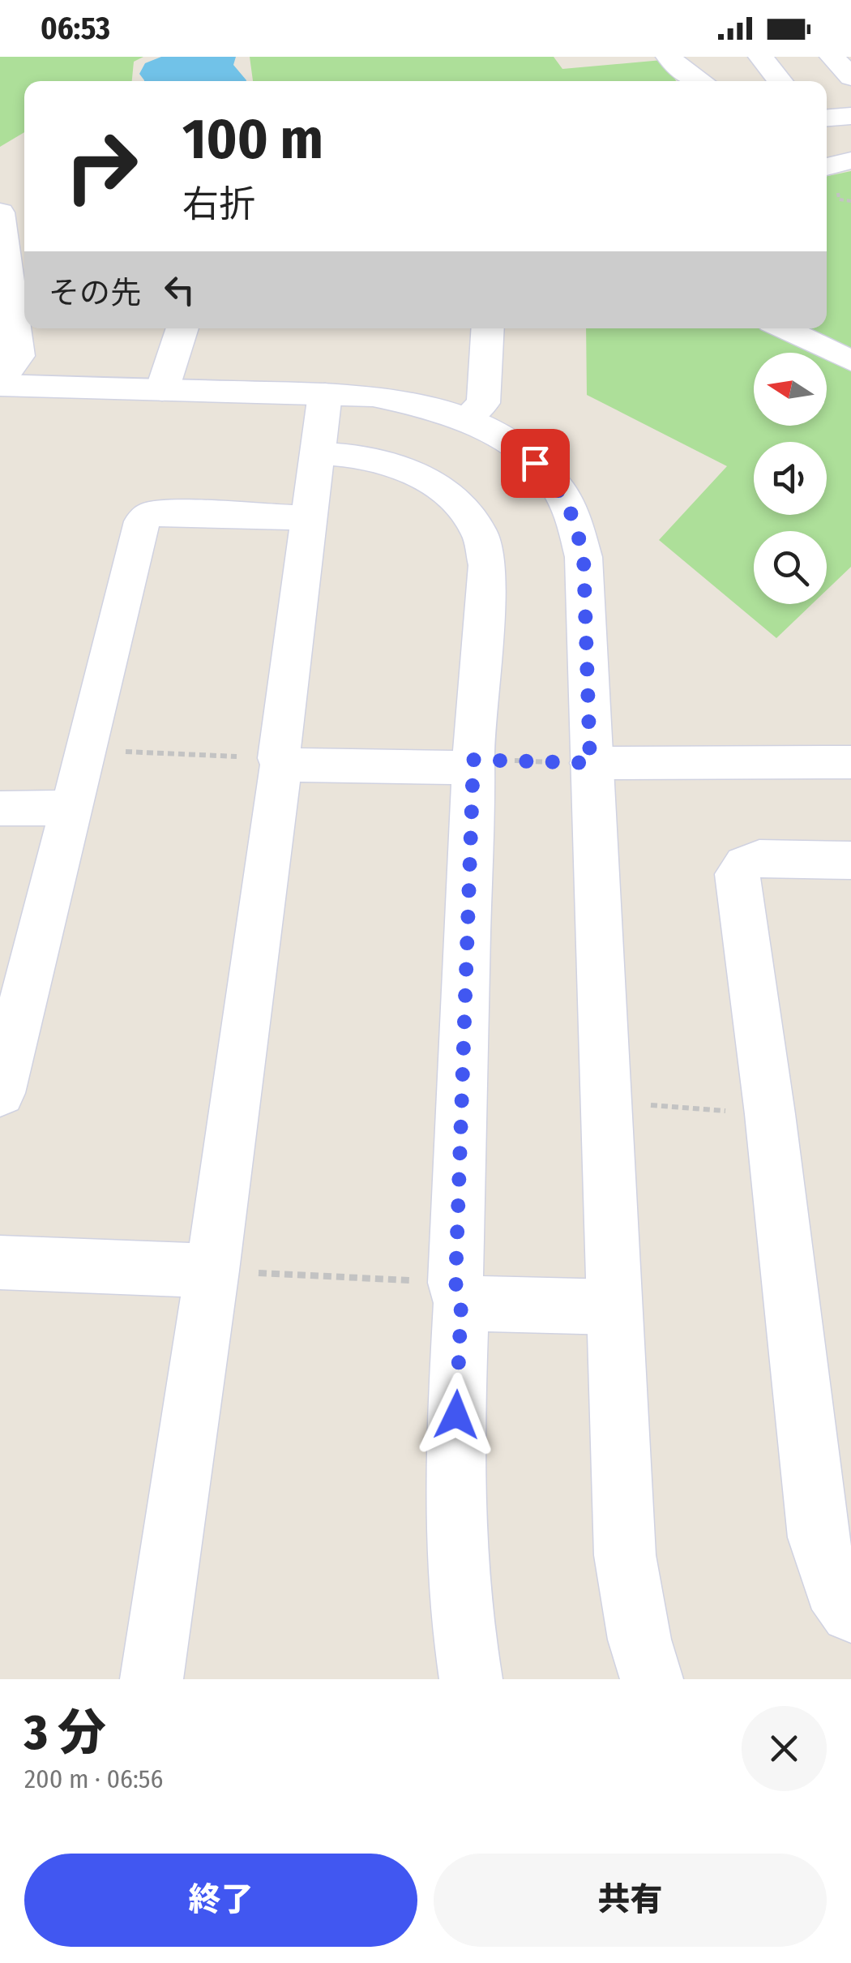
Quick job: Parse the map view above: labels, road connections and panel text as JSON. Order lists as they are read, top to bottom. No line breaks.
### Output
{"north":"left","page":{"status":"06:53","turn":["100 m","右折"],"then":"その先","heading":["3 分","200 m · 06:56"],"buttons":["終了","共有"]}}
